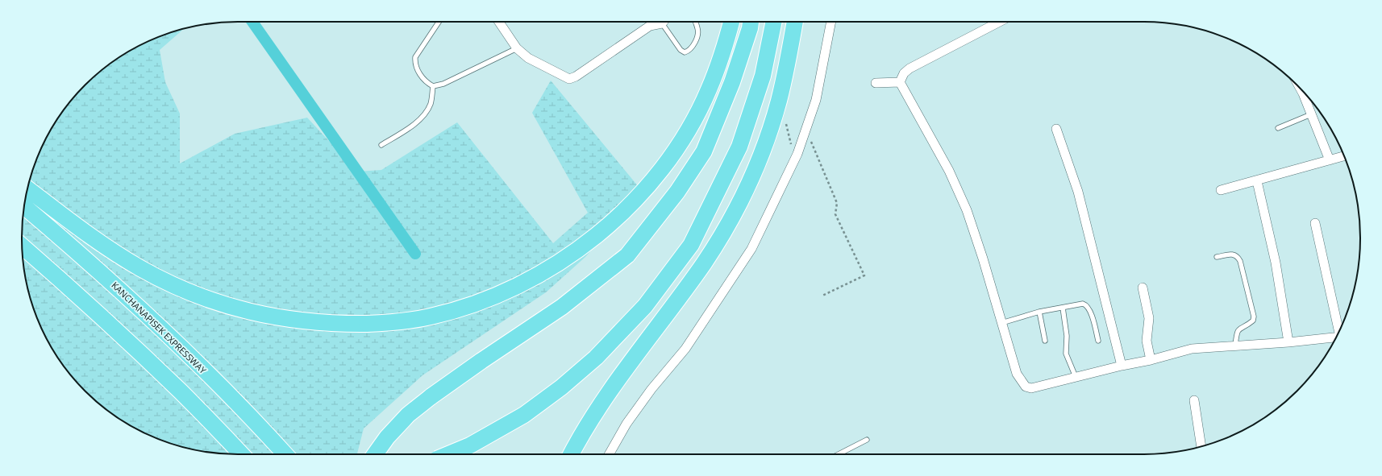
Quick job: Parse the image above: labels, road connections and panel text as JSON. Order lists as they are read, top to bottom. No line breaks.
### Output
{"streets":{"highway":["KANCHANAPISEK EXPRESSWAY"]}}
